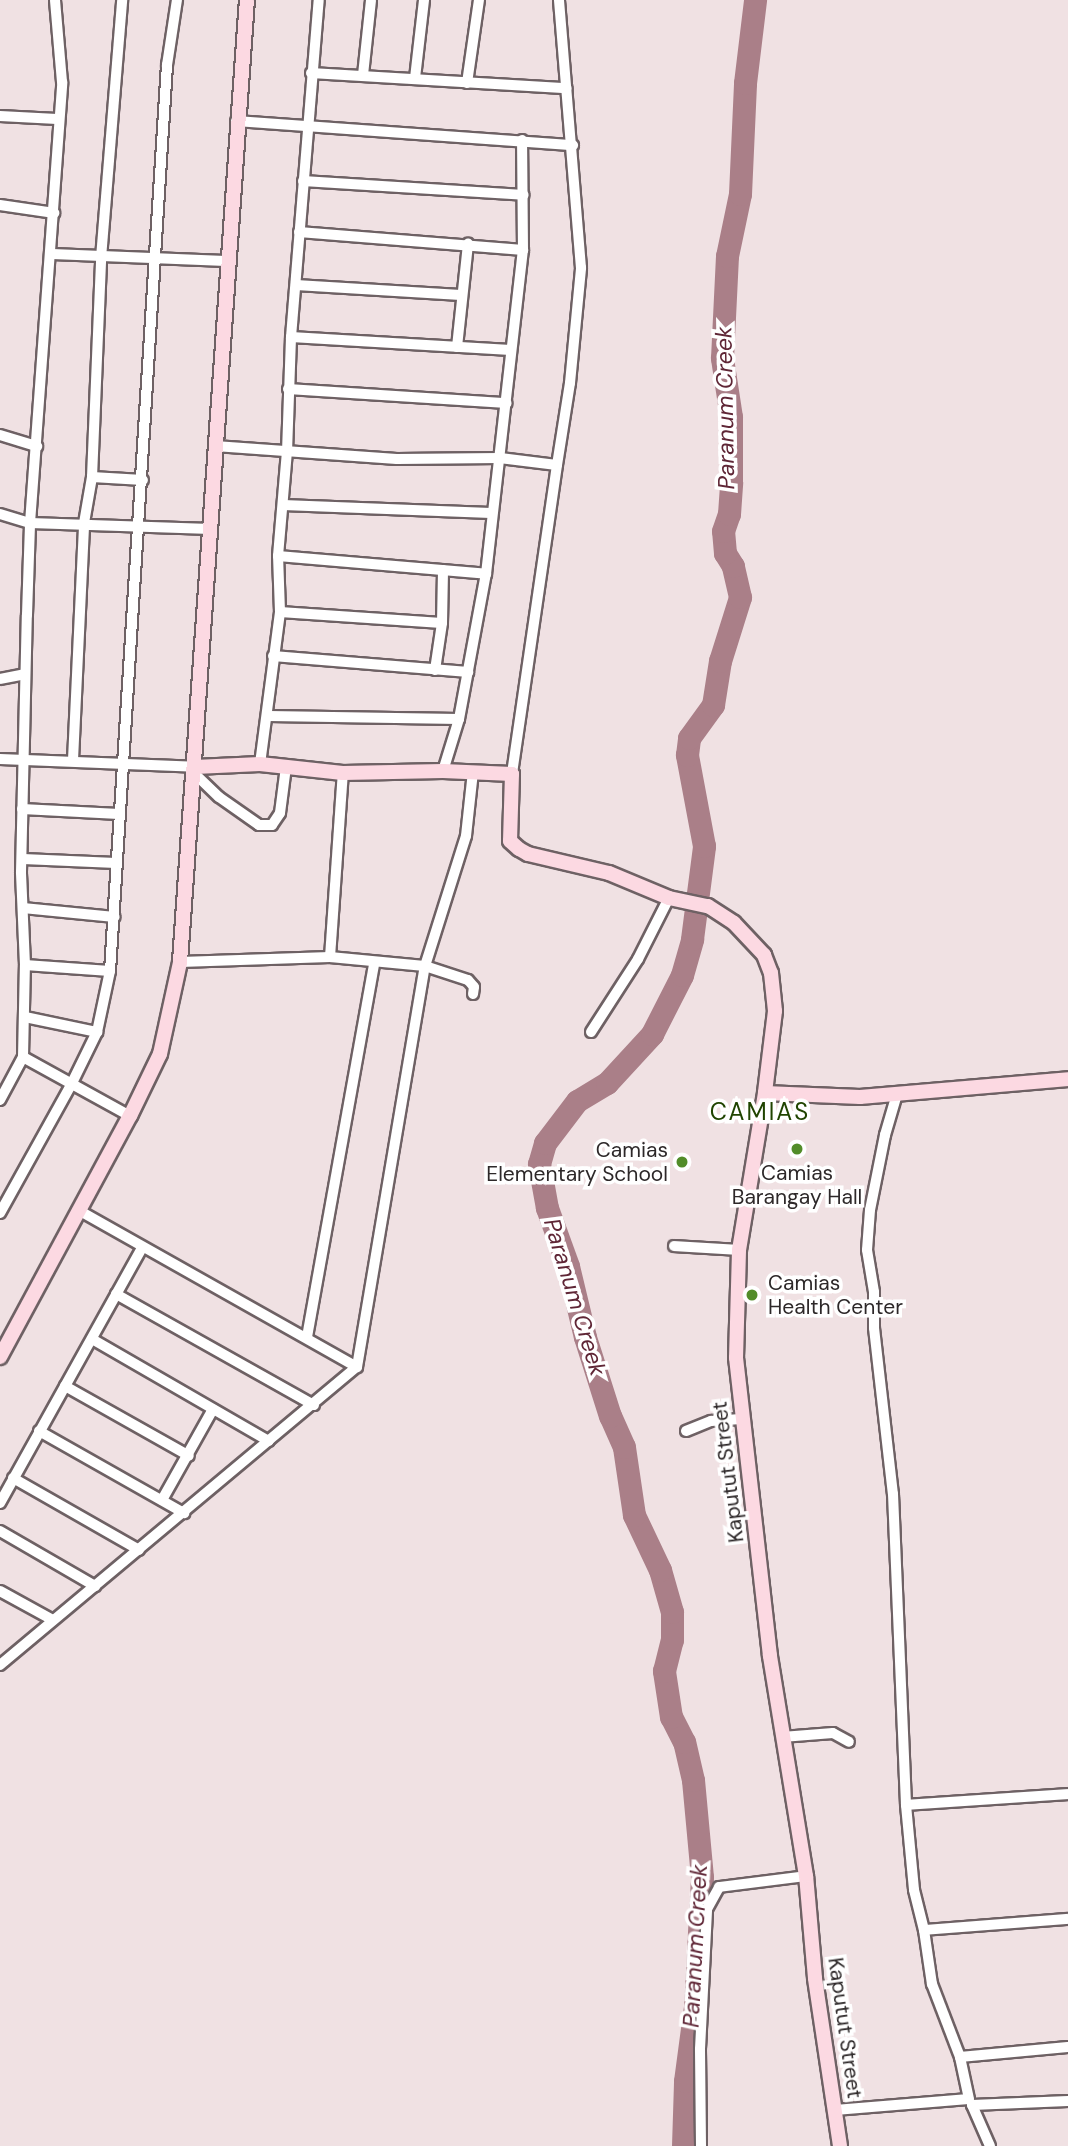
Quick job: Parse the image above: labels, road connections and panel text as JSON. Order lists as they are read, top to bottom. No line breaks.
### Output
{"streets":{"street":["Kaputut Street"]},"districts":["CAMIAS"],"water":["Paranum Creek"],"places":["Camias Barangay Hall","Camias Elementary School","Camias Health Center"]}
